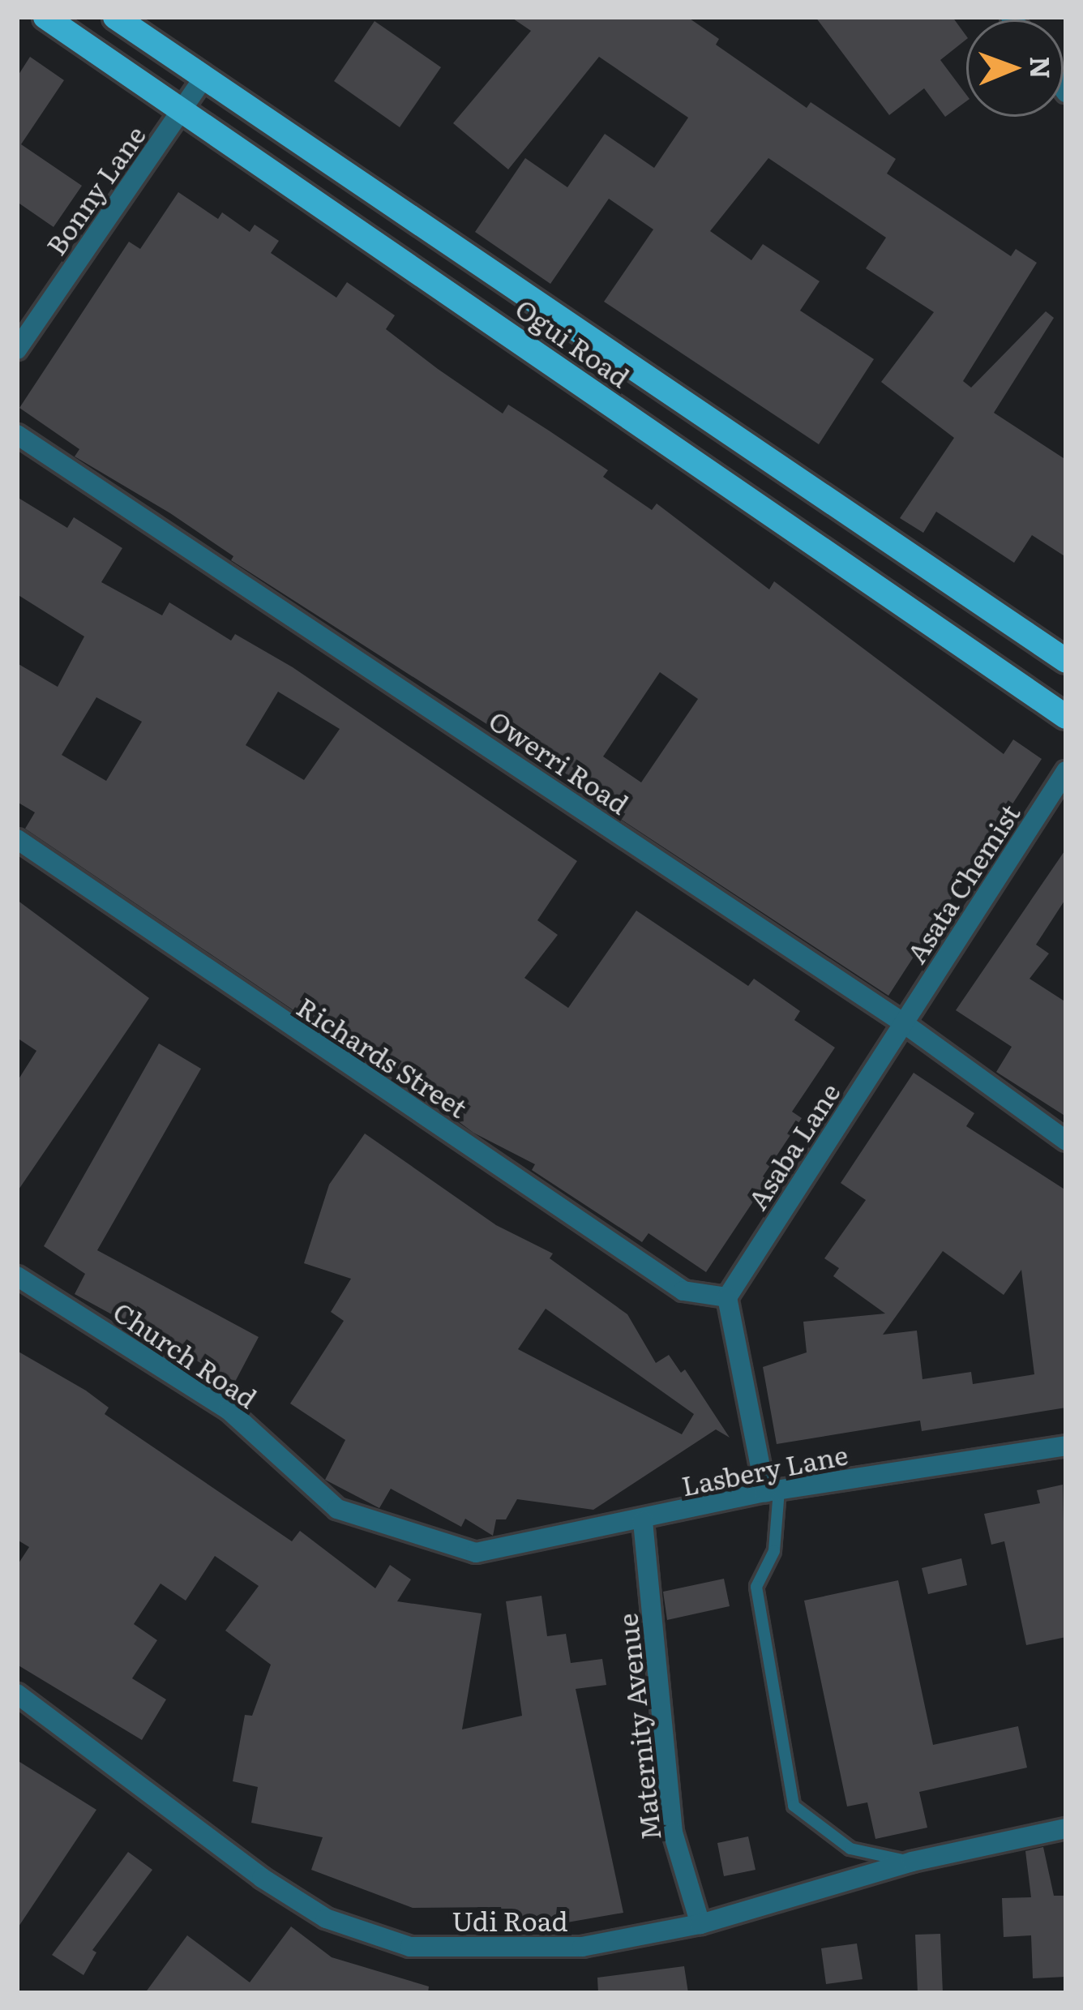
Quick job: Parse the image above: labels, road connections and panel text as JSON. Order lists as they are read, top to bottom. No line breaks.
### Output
{"streets":{"main road":["Ogui Road"],"street":["Bonny Lane","Owerri Road","Asata Chemist","Richards Street","Asaba Lane","Church Road","Lasbery Lane","Maternity Avenue","Udi Road"]},"crossings":[["Bonny Lane","Ogui Road"],["Owerri Road","Asata Chemist"],["Owerri Road","Asaba Lane"],["Asata Chemist","Asaba Lane"],["Richards Street","Asaba Lane"],["Church Road","Lasbery Lane"],["Lasbery Lane","Maternity Avenue"],["Maternity Avenue","Udi Road"]],"north":"right"}
